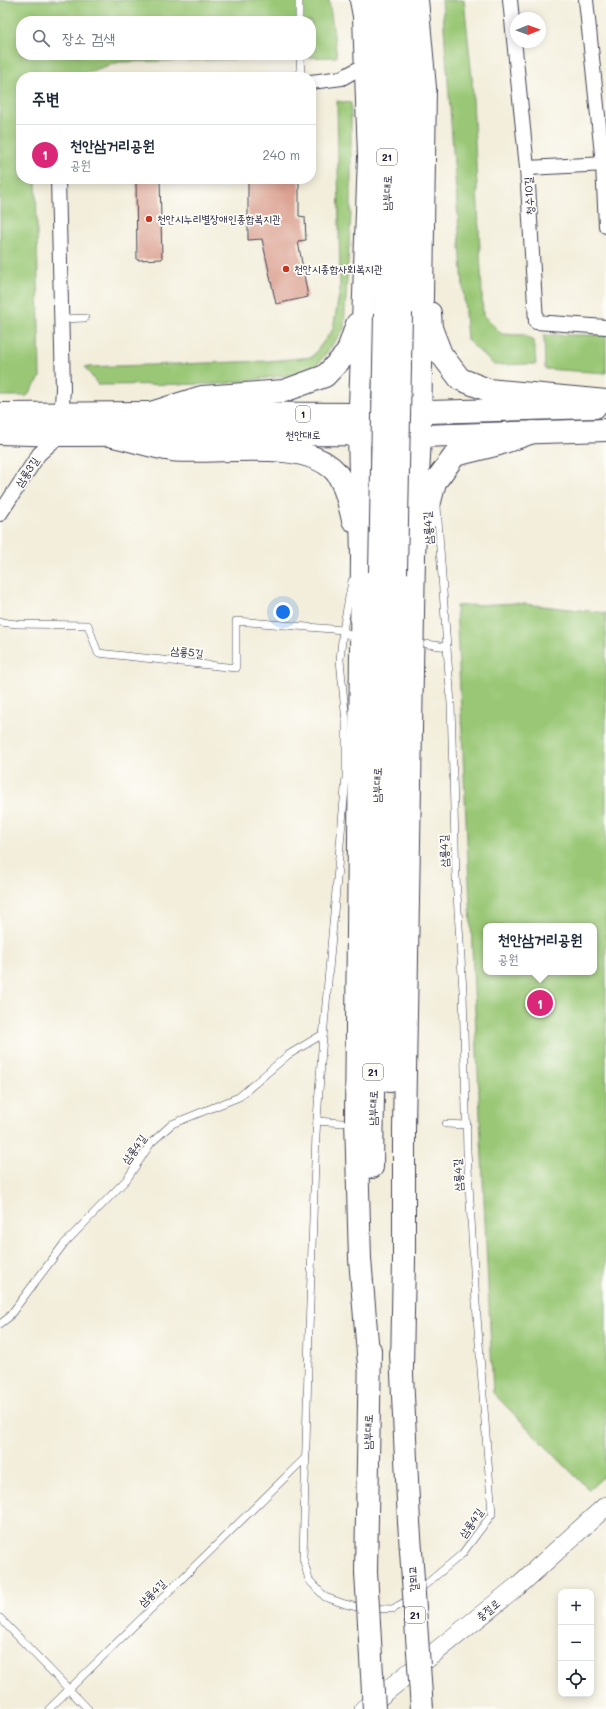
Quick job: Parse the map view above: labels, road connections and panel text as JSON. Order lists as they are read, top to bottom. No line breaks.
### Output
{"streets":{"main road":["21","남부대로","1","천안대로","갈뫼교"],"street":["청수10길","삼룡3길","충절로"],"lane":["삼룡4길","삼룡5길"]},"crossings":[["21","남부대로"],["남부대로","갈뫼교"],["천안대로","삼룡3길"],["삼룡4길","삼룡5길"]],"places":["천안시누리별장애인종합복지관","천안시종합사회복지관"],"north":"right","page":{"search":"장소 검색","heading":"주변","list":[{"mark":"1","name":"천안삼거리공원","note":"공원","value":"240 m"}],"popup":["천안삼거리공원","공원"],"pins":"1","map_buttons":["+","−"]}}
